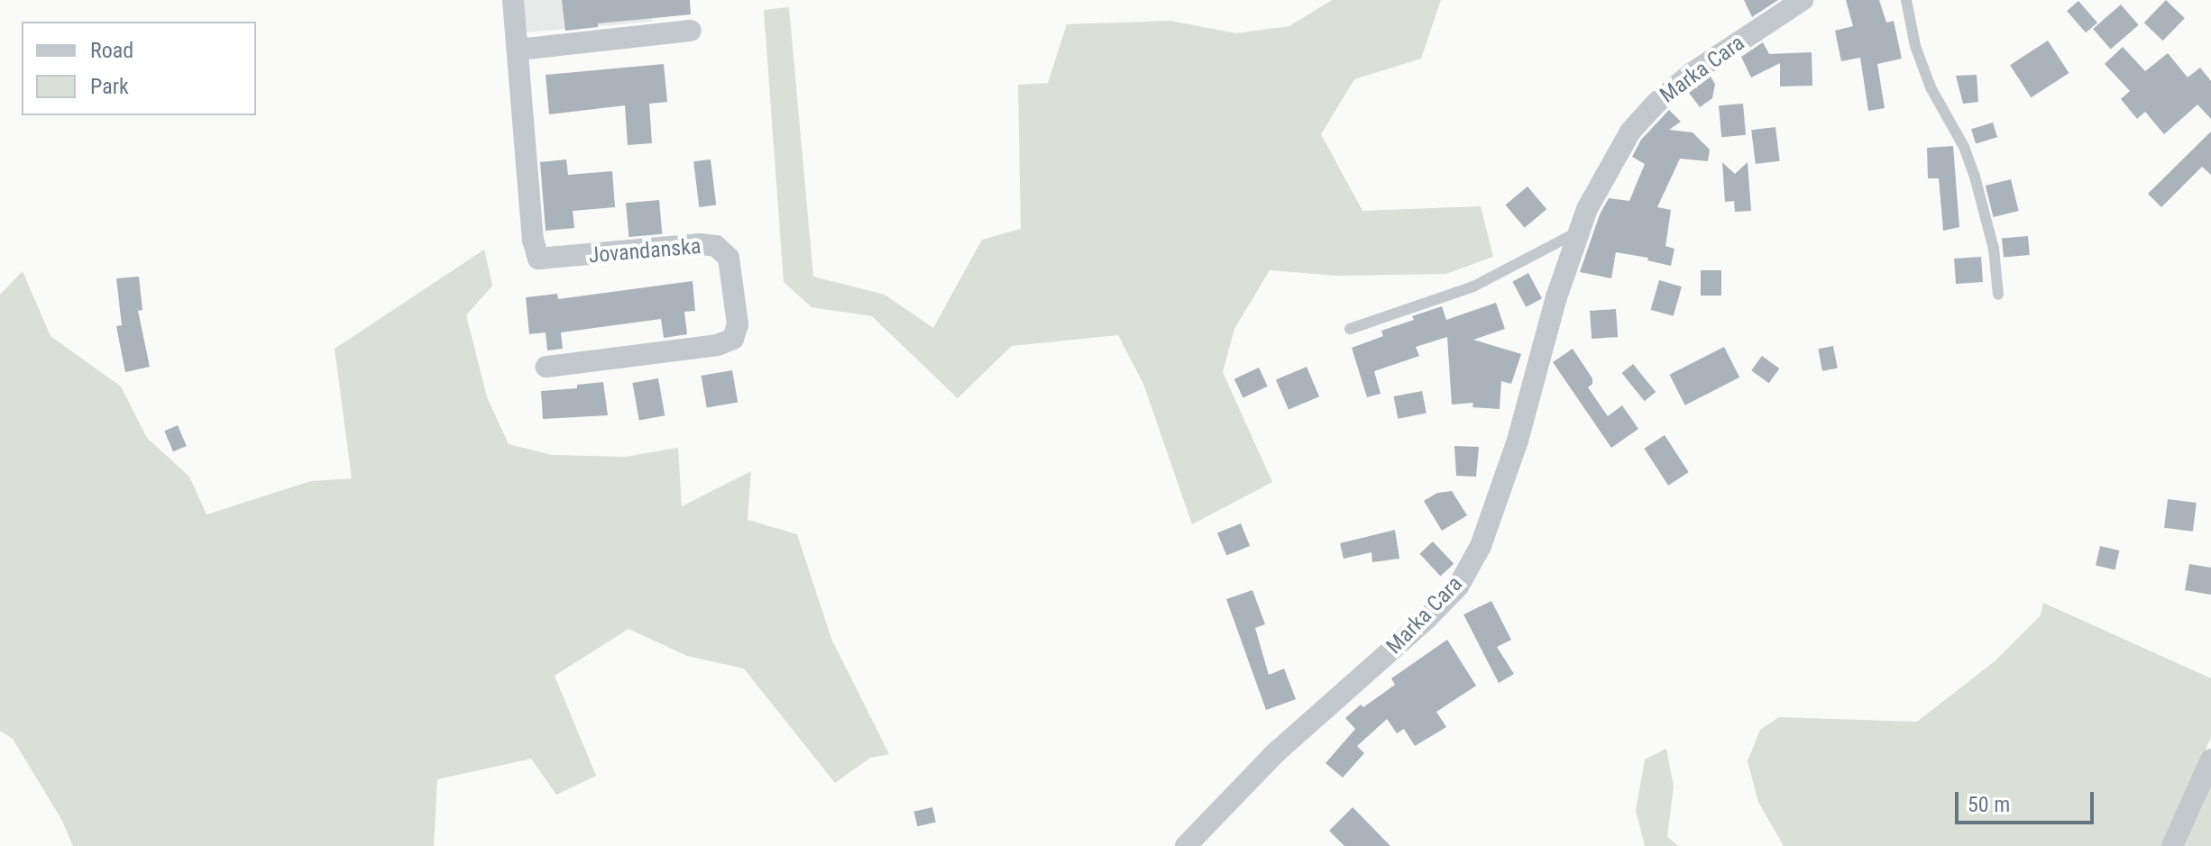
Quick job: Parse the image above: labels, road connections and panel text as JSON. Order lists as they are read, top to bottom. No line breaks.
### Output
{"streets":{"street":["Marka Cara","Jovandanska"]},"legend":["Road","Park"],"scale_bar":"50 m"}
